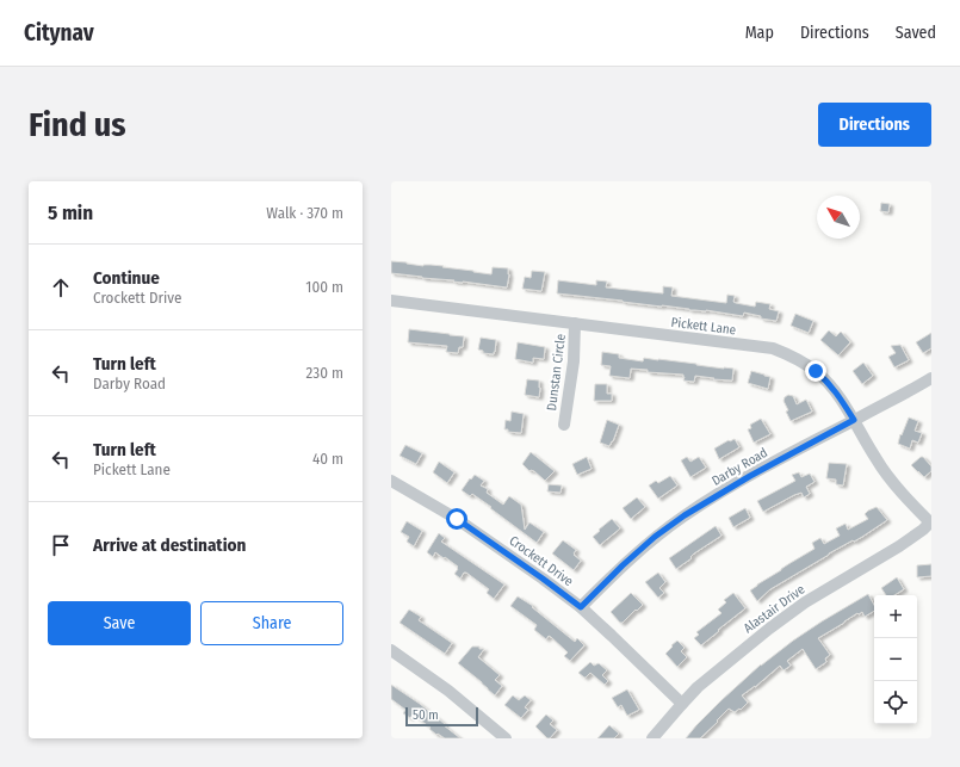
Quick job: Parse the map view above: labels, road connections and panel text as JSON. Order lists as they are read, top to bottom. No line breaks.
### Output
{"streets":{"street":["Pickett Lane","Dunstan Circle","Darby Road","Crockett Drive","Alastair Drive"]},"crossings":[["Pickett Lane","Dunstan Circle"],["Pickett Lane","Darby Road"],["Pickett Lane","Alastair Drive"],["Darby Road","Crockett Drive"],["Crockett Drive","Alastair Drive"]],"scale_bar":"50 m","north":"top left","page":{"header":"Citynav","nav":["Map","Directions","Saved"],"buttons":["Directions",["Save","Share"]],"title":"Find us","heading":["5 min","Walk · 370 m"],"list":[["Continue","Crockett Drive","100 m"],["Turn left","Darby Road","230 m"],["Turn left","Pickett Lane","40 m"],"Arrive at destination"],"map_buttons":["+","−"],"scale":"50 m"}}
